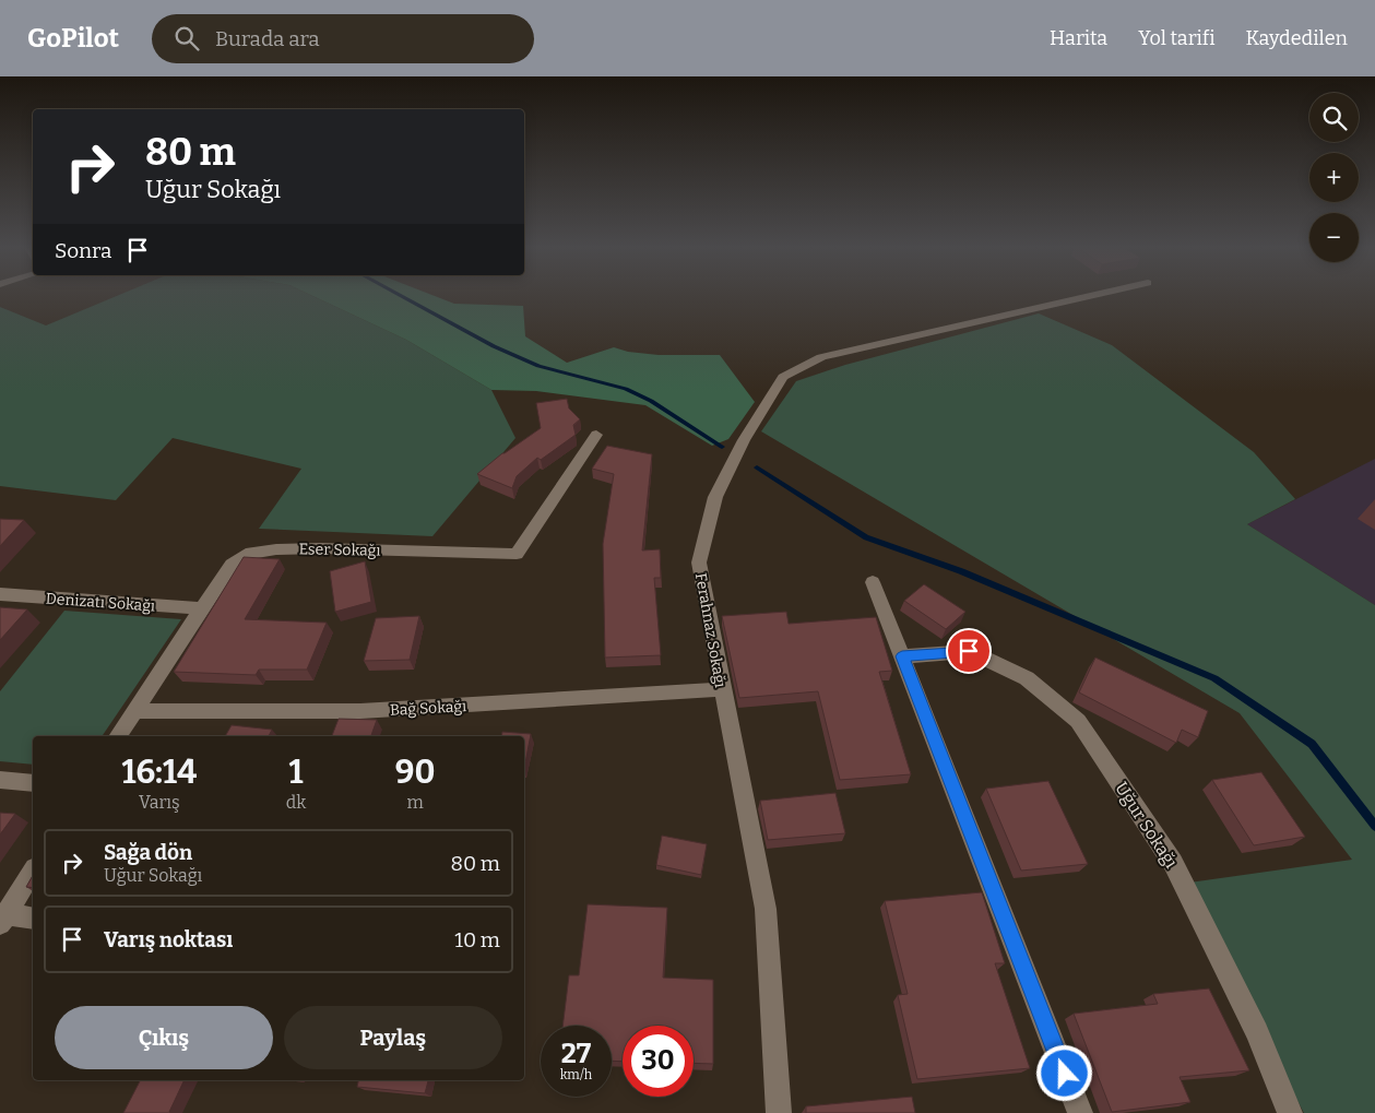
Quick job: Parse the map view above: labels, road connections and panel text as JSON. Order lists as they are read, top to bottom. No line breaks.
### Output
{"streets":{"street":["Eser Sokağı","Denizatı Sokağı","Ferahnaz Sokağı","Bağ Sokağı","Uğur Sokağı"]},"crossings":[["Eser Sokağı","Denizatı Sokağı"],["Eser Sokağı","Bağ Sokağı"],["Ferahnaz Sokağı","Bağ Sokağı"]],"page":{"header":"GoPilot","search":"Burada ara","nav":["Harita","Yol tarifi","Kaydedilen"],"map_buttons":["+","−"],"turn":["80 m","Uğur Sokağı"],"then":"Sonra","eta":["16:14","Varış","1","dk","90","m"],"list":[{"name":"Sağa dön","note":"Uğur Sokağı","value":"80 m"},{"name":"Varış noktası","value":"10 m"}],"buttons":["Çıkış","Paylaş"],"speed":"27 km/h","limit":"30"}}
